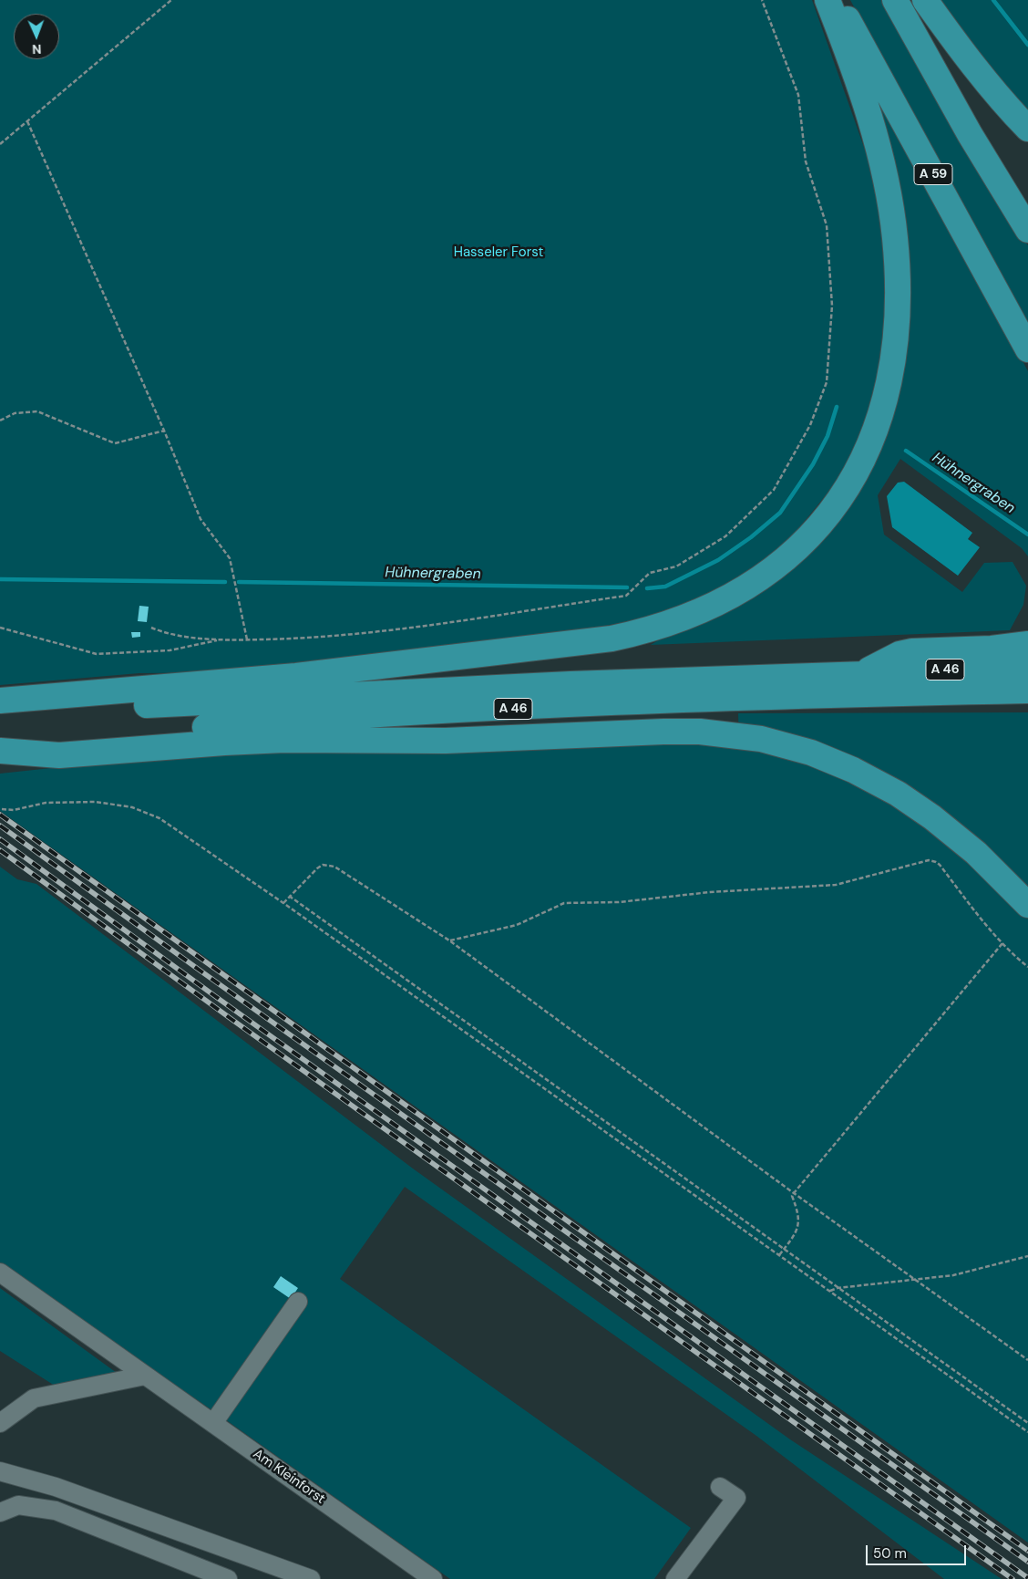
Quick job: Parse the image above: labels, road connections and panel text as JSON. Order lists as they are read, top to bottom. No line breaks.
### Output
{"streets":{"highway":["A 59","A 46"],"street":["Am Kleinforst"]},"water":["Hühnergraben"],"parks":["Hasseler Forst"],"scale_bar":"50 m","north":"bottom"}
